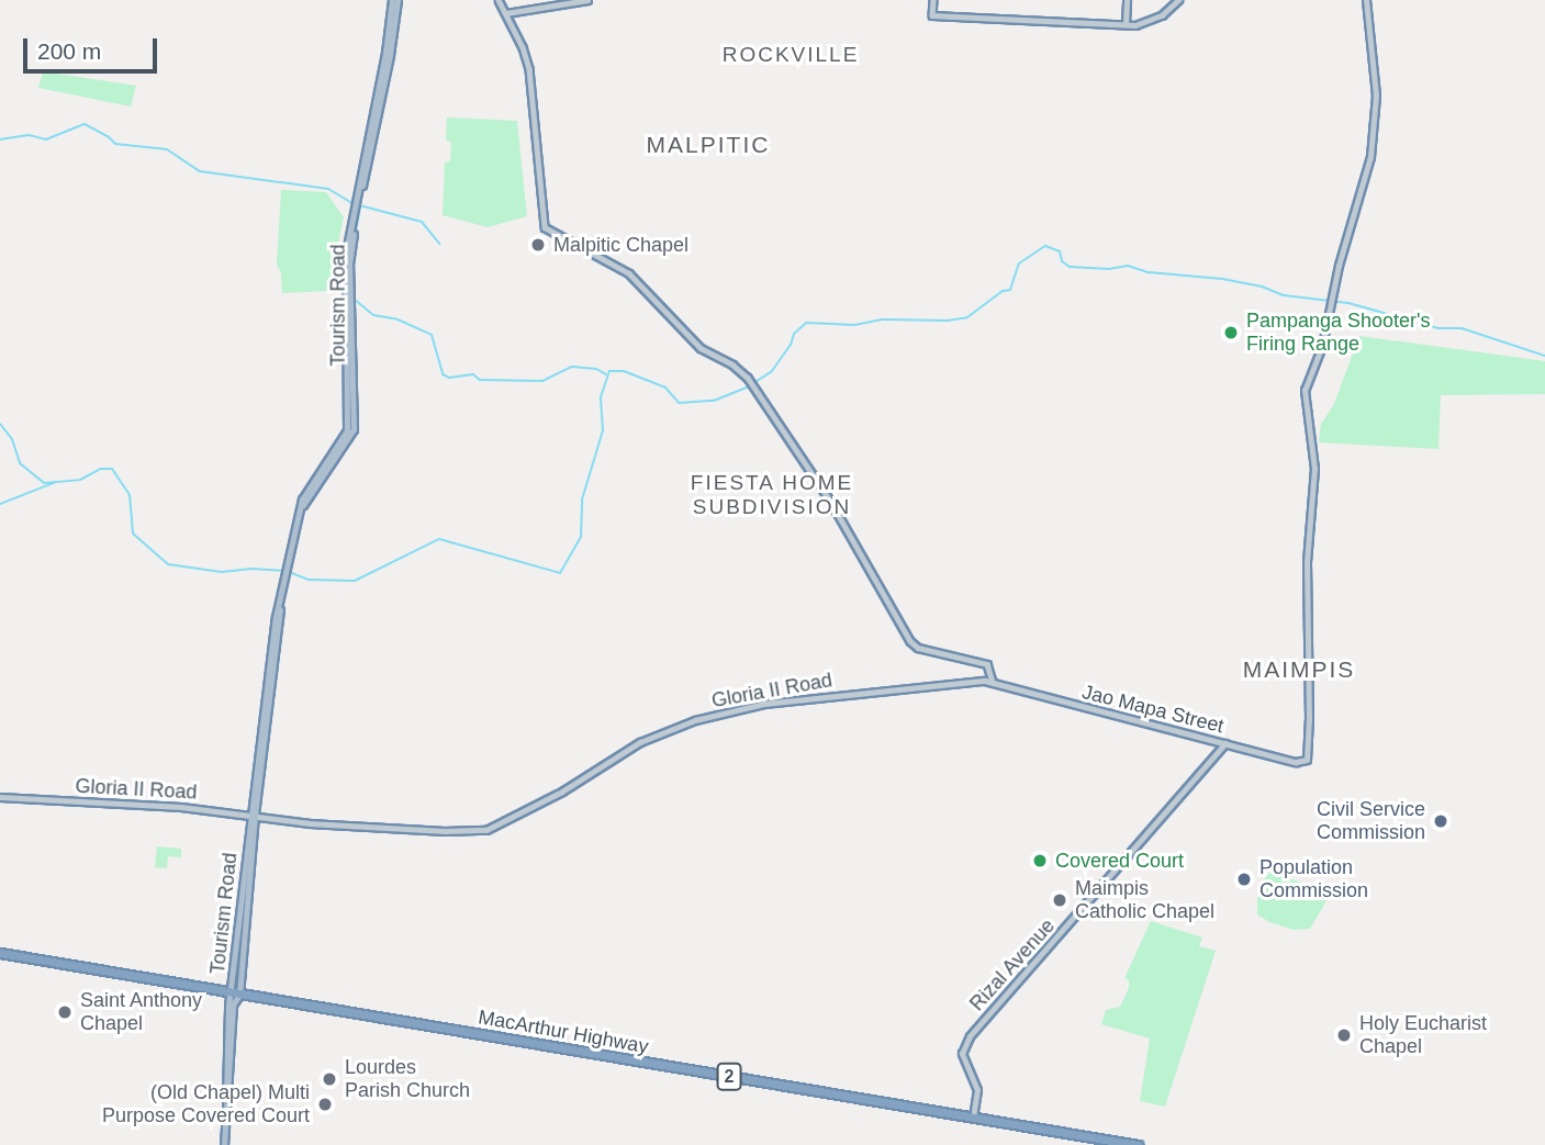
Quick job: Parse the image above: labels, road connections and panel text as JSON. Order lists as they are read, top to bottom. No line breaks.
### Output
{"streets":{"highway":["MacArthur Highway","2"],"main road":["Tourism Road"],"street":["Gloria II Road","Jao Mapa Street","Rizal Avenue"]},"crossings":[["Tourism Road","Gloria II Road"],["Tourism Road","MacArthur Highway"],["Gloria II Road","Jao Mapa Street"],["Jao Mapa Street","Rizal Avenue"],["Rizal Avenue","MacArthur Highway"]],"districts":["ROCKVILLE","MALPITIC","FIESTA HOME SUBDIVISION","MAIMPIS"],"places":["Malpitic Chapel","Pampanga Shooter's Firing Range","Civil Service Commission","Covered Court","Population Commission","Maimpis Catholic Chapel","Saint Anthony Chapel","Holy Eucharist Chapel","Lourdes Parish Church","(Old Chapel) Multi Purpose Covered Court"],"scale_bar":"200 m"}
